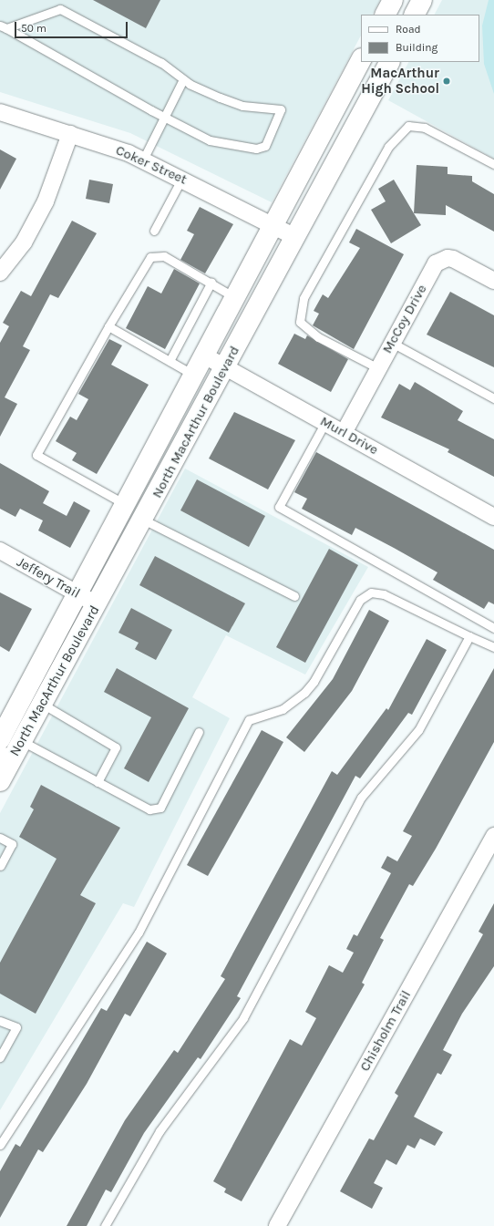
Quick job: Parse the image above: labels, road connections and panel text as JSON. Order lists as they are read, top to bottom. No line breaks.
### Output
{"streets":{"main road":["North MacArthur Boulevard"],"street":["Coker Street","McCoy Drive","Murl Drive","Jeffery Trail","Chisholm Trail"]},"crossings":[["Coker Street","North MacArthur Boulevard"],["McCoy Drive","Murl Drive"],["North MacArthur Boulevard","Murl Drive"],["North MacArthur Boulevard","Jeffery Trail"]],"places":["MacArthur High School"],"legend":["Road","Building"],"scale_bar":"50 m"}
